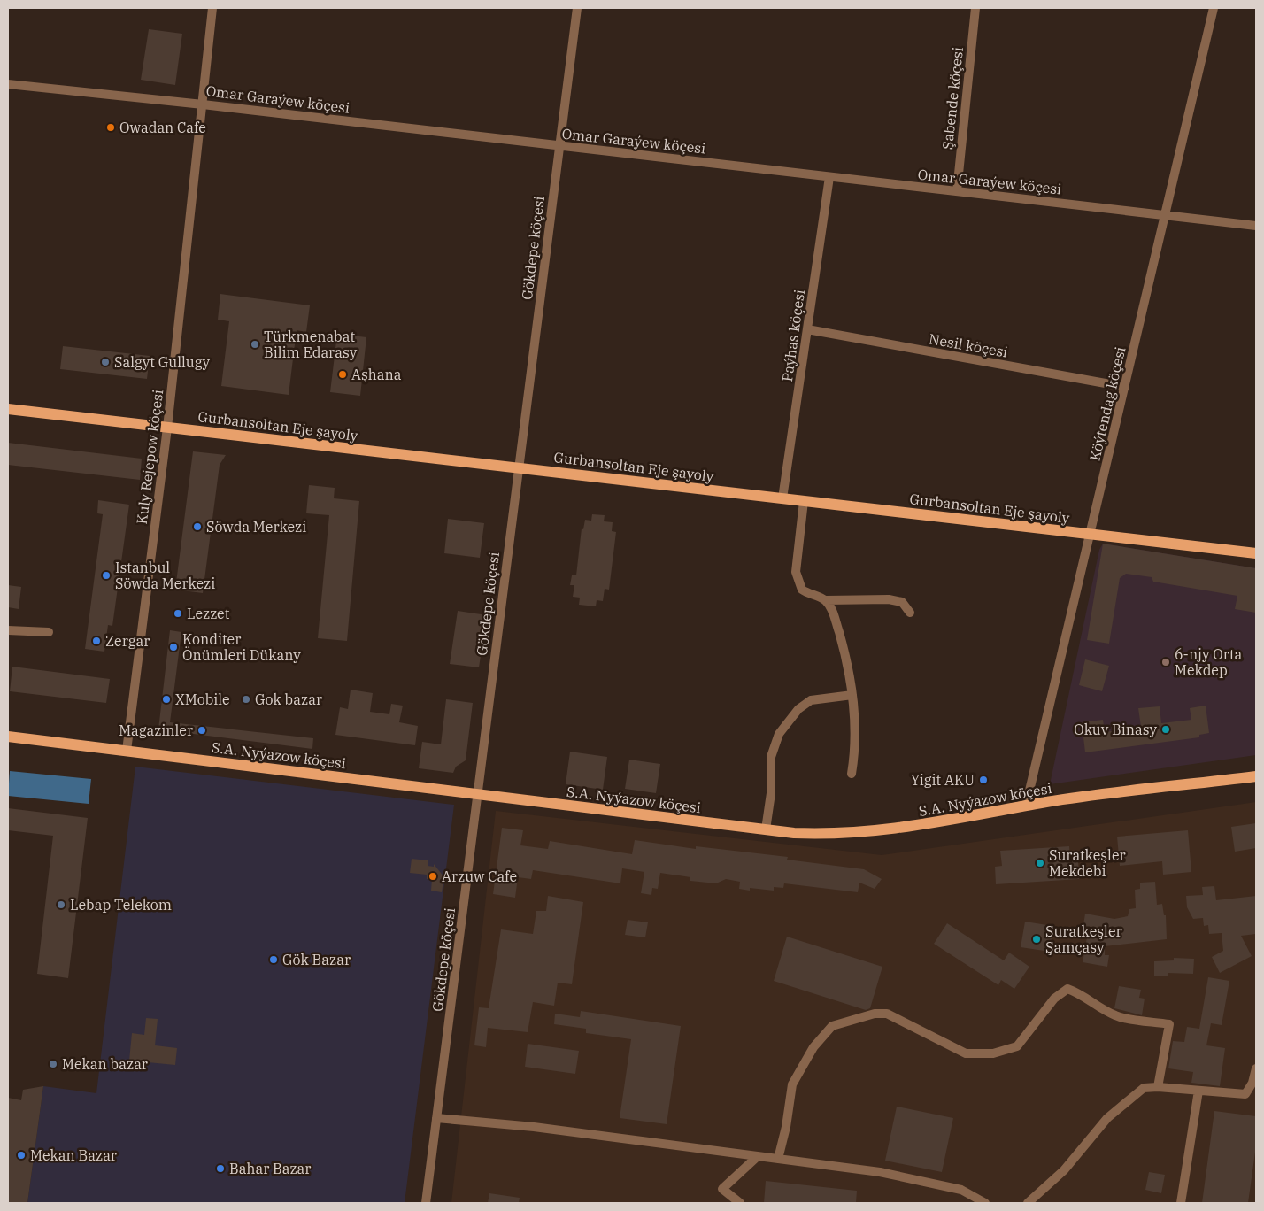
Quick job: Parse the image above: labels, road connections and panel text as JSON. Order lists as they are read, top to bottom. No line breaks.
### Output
{"streets":{"main road":["Gurbansoltan Eje şayoly","S.A. Nyýazow köçesi"],"street":["Şabende köçesi","Omar Garaýew köçesi","Gökdepe köçesi","Paýhas köçesi","Nesil köçesi","Köýtendag köçesi","Kuly Rejepow köçesi"]},"crossings":[["Şabende köçesi","Omar Garaýew köçesi"],["Omar Garaýew köçesi","Gökdepe köçesi"],["Omar Garaýew köçesi","Paýhas köçesi"],["Omar Garaýew köçesi","Köýtendag köçesi"],["Omar Garaýew köçesi","Kuly Rejepow köçesi"],["Gökdepe köçesi","Gurbansoltan Eje şayoly"],["Gökdepe köçesi","S.A. Nyýazow köçesi"],["Paýhas köçesi","Nesil köçesi"],["Paýhas köçesi","Gurbansoltan Eje şayoly"],["Nesil köçesi","Köýtendag köçesi"],["Köýtendag köçesi","Gurbansoltan Eje şayoly"],["Köýtendag köçesi","S.A. Nyýazow köçesi"],["Gurbansoltan Eje şayoly","Kuly Rejepow köçesi"],["Kuly Rejepow köçesi","S.A. Nyýazow köçesi"]],"places":["Owadan Cafe","Türkmenabat Bilim Edarasy","Salgyt Gullugy","Aşhana","Söwda Merkezi","Istanbul Söwda Merkezi","Lezzet","Zergar","Konditer Önümleri Dükany","6-njy Orta Mekdep","XMobile","Gok bazar","Okuv Binasy","Magazinler","Yigit AKU","Suratkeşler Mekdebi","Arzuw Cafe","Lebap Telekom","Suratkeşler Şamçasy","Gök Bazar","Mekan bazar","Mekan Bazar","Bahar Bazar"]}
